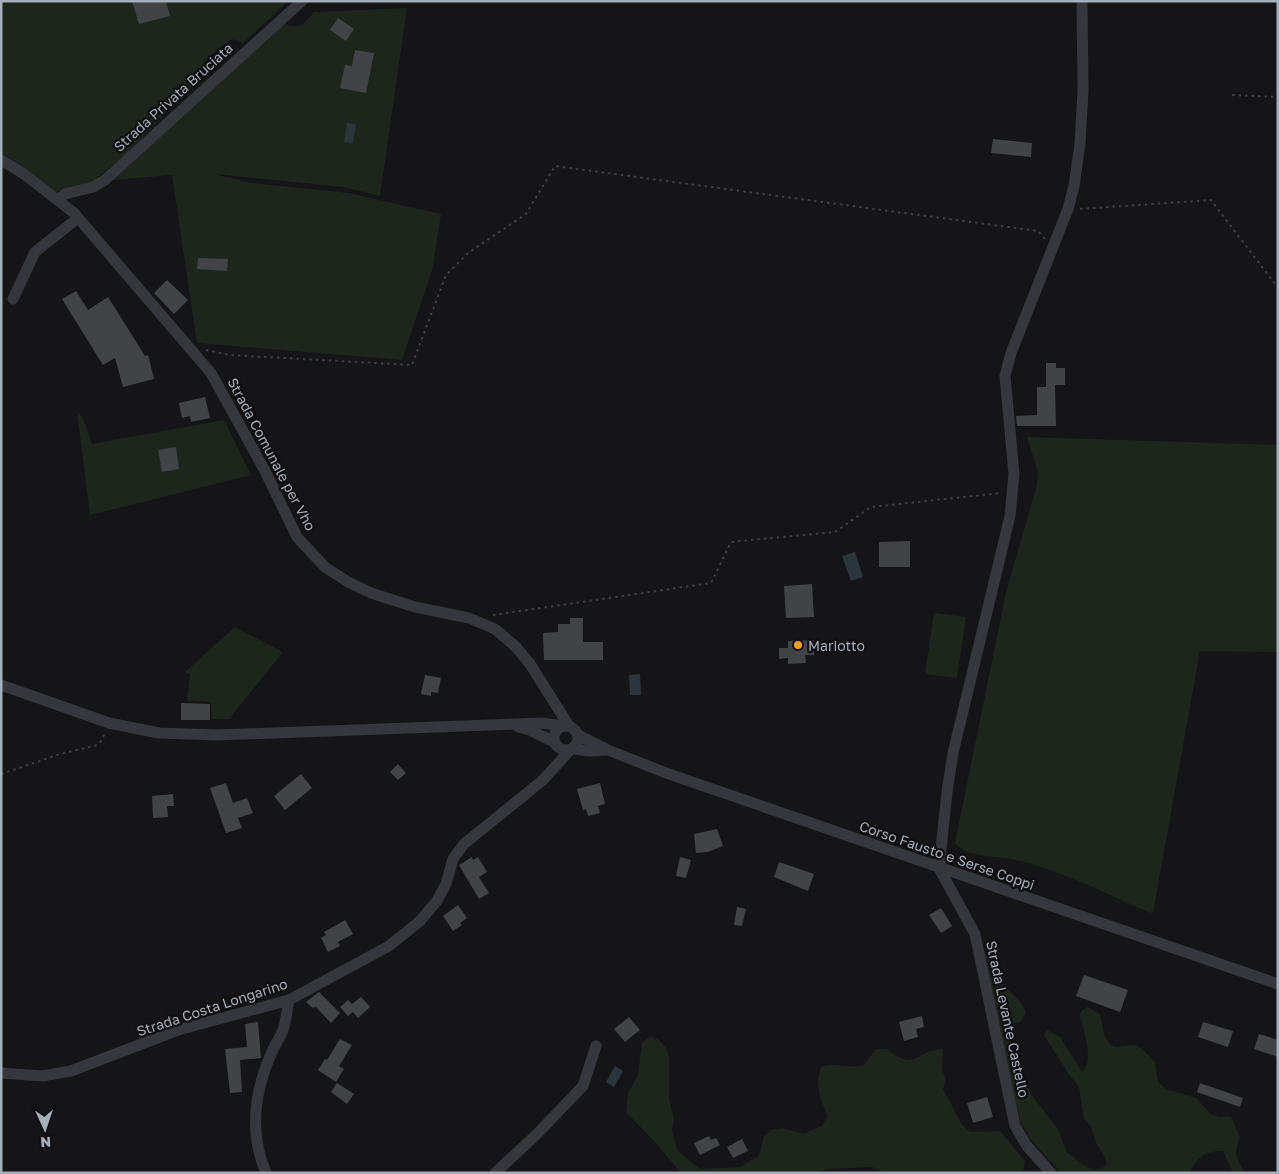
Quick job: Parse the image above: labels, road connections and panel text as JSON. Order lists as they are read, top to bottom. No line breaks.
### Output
{"streets":{"street":["Strada Privata Bruciata","Strada Comunale per Vho","Corso Fausto e Serse Coppi","Strada Costa Longarino","Strada Levante Castello"]},"crossings":[["Strada Privata Bruciata","Strada Comunale per Vho"],["Strada Comunale per Vho","Corso Fausto e Serse Coppi"],["Strada Comunale per Vho","Strada Costa Longarino"],["Corso Fausto e Serse Coppi","Strada Costa Longarino"],["Corso Fausto e Serse Coppi","Strada Levante Castello"]],"places":["Mariotto"],"north":"bottom"}
